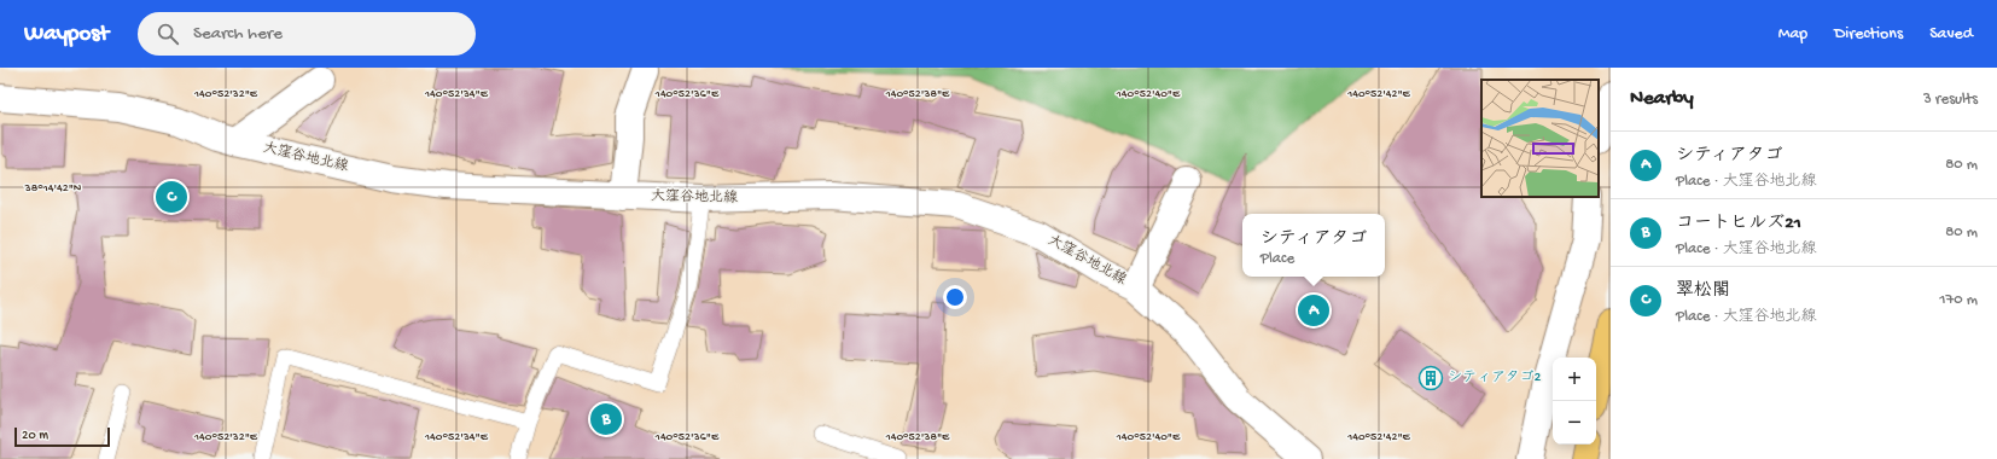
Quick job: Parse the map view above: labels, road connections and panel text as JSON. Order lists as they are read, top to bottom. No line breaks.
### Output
{"streets":{"street":["大窪谷地北線"]},"places":{"building":["シティアタゴ2"]},"scale_bar":"20 m","page":{"header":"Waypost","search":"Search here","nav":["Map","Directions","Saved"],"heading":["Nearby","3 results"],"list":[{"mark":"A","name":"シティアタゴ","note":"Place · 大窪谷地北線","value":"80 m"},{"mark":"B","name":"コートヒルズ21","note":"Place · 大窪谷地北線","value":"80 m"},{"mark":"C","name":"翠松閣","note":"Place · 大窪谷地北線","value":"170 m"}],"pins":["C","A","B"],"popup":["シティアタゴ","Place"],"map_buttons":["+","−"],"scale":"20 m"},"coordinates":["140°52'32\"E","140°52'34\"E","140°52'36\"E","140°52'38\"E","140°52'40\"E","140°52'42\"E","38°14'42\"N"]}
